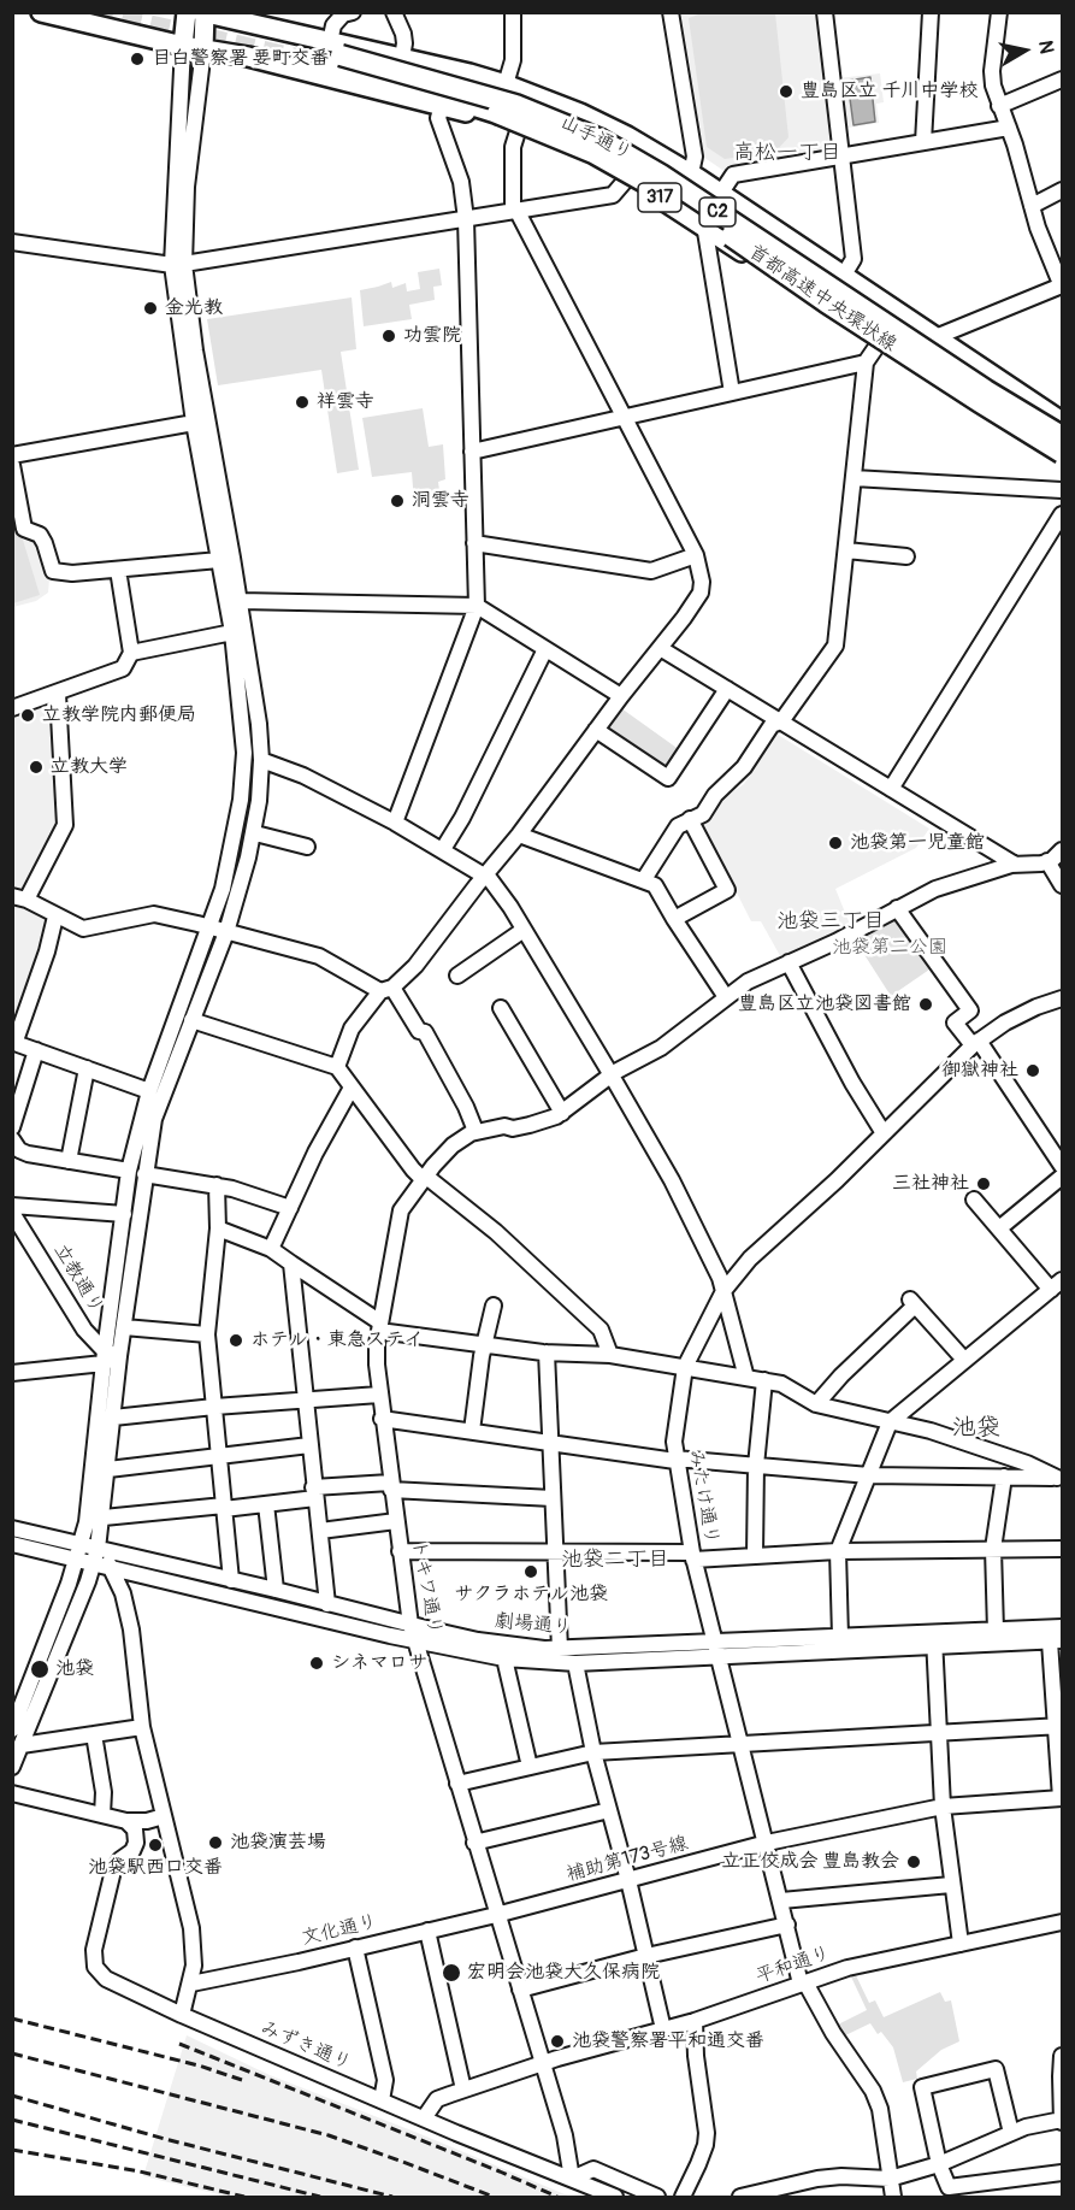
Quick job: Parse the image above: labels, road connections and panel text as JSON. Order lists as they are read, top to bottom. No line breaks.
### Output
{"streets":{"highway":["C2","首都高速中央環状線"],"main road":["山手通り","317"],"street":["立教通り","みたけ通り","トキワ通り","劇場通り","補助第173号線","文化通り","平和通り","みずき通り"]},"crossings":[["山手通り","首都高速中央環状線"],["みたけ通り","劇場通り"],["みたけ通り","補助第173号線"],["みたけ通り","平和通り"],["トキワ通り","劇場通り"],["トキワ通り","補助第173号線"],["トキワ通り","文化通り"],["トキワ通り","平和通り"],["トキワ通り","みずき通り"],["補助第173号線","文化通り"],["平和通り","みずき通り"]],"districts":["高松一丁目","池袋三丁目","池袋","池袋二丁目"],"parks":["池袋第二公園"],"places":["目白警察署 要町交番","豊島区立 千川中学校","金光教","功雲院","祥雲寺","洞雲寺","立教学院内郵便局","立教大学","池袋第一児童館","豊島区立池袋図書館","御獄神社","三社神社","ホテル・東急ステイ","サクラホテル池袋","シネマロサ","池袋","池袋演芸場","池袋駅西口交番","立正佼成会 豊島教会","宏明会池袋大久保病院","池袋警察署平和通交番"],"north":"right"}
